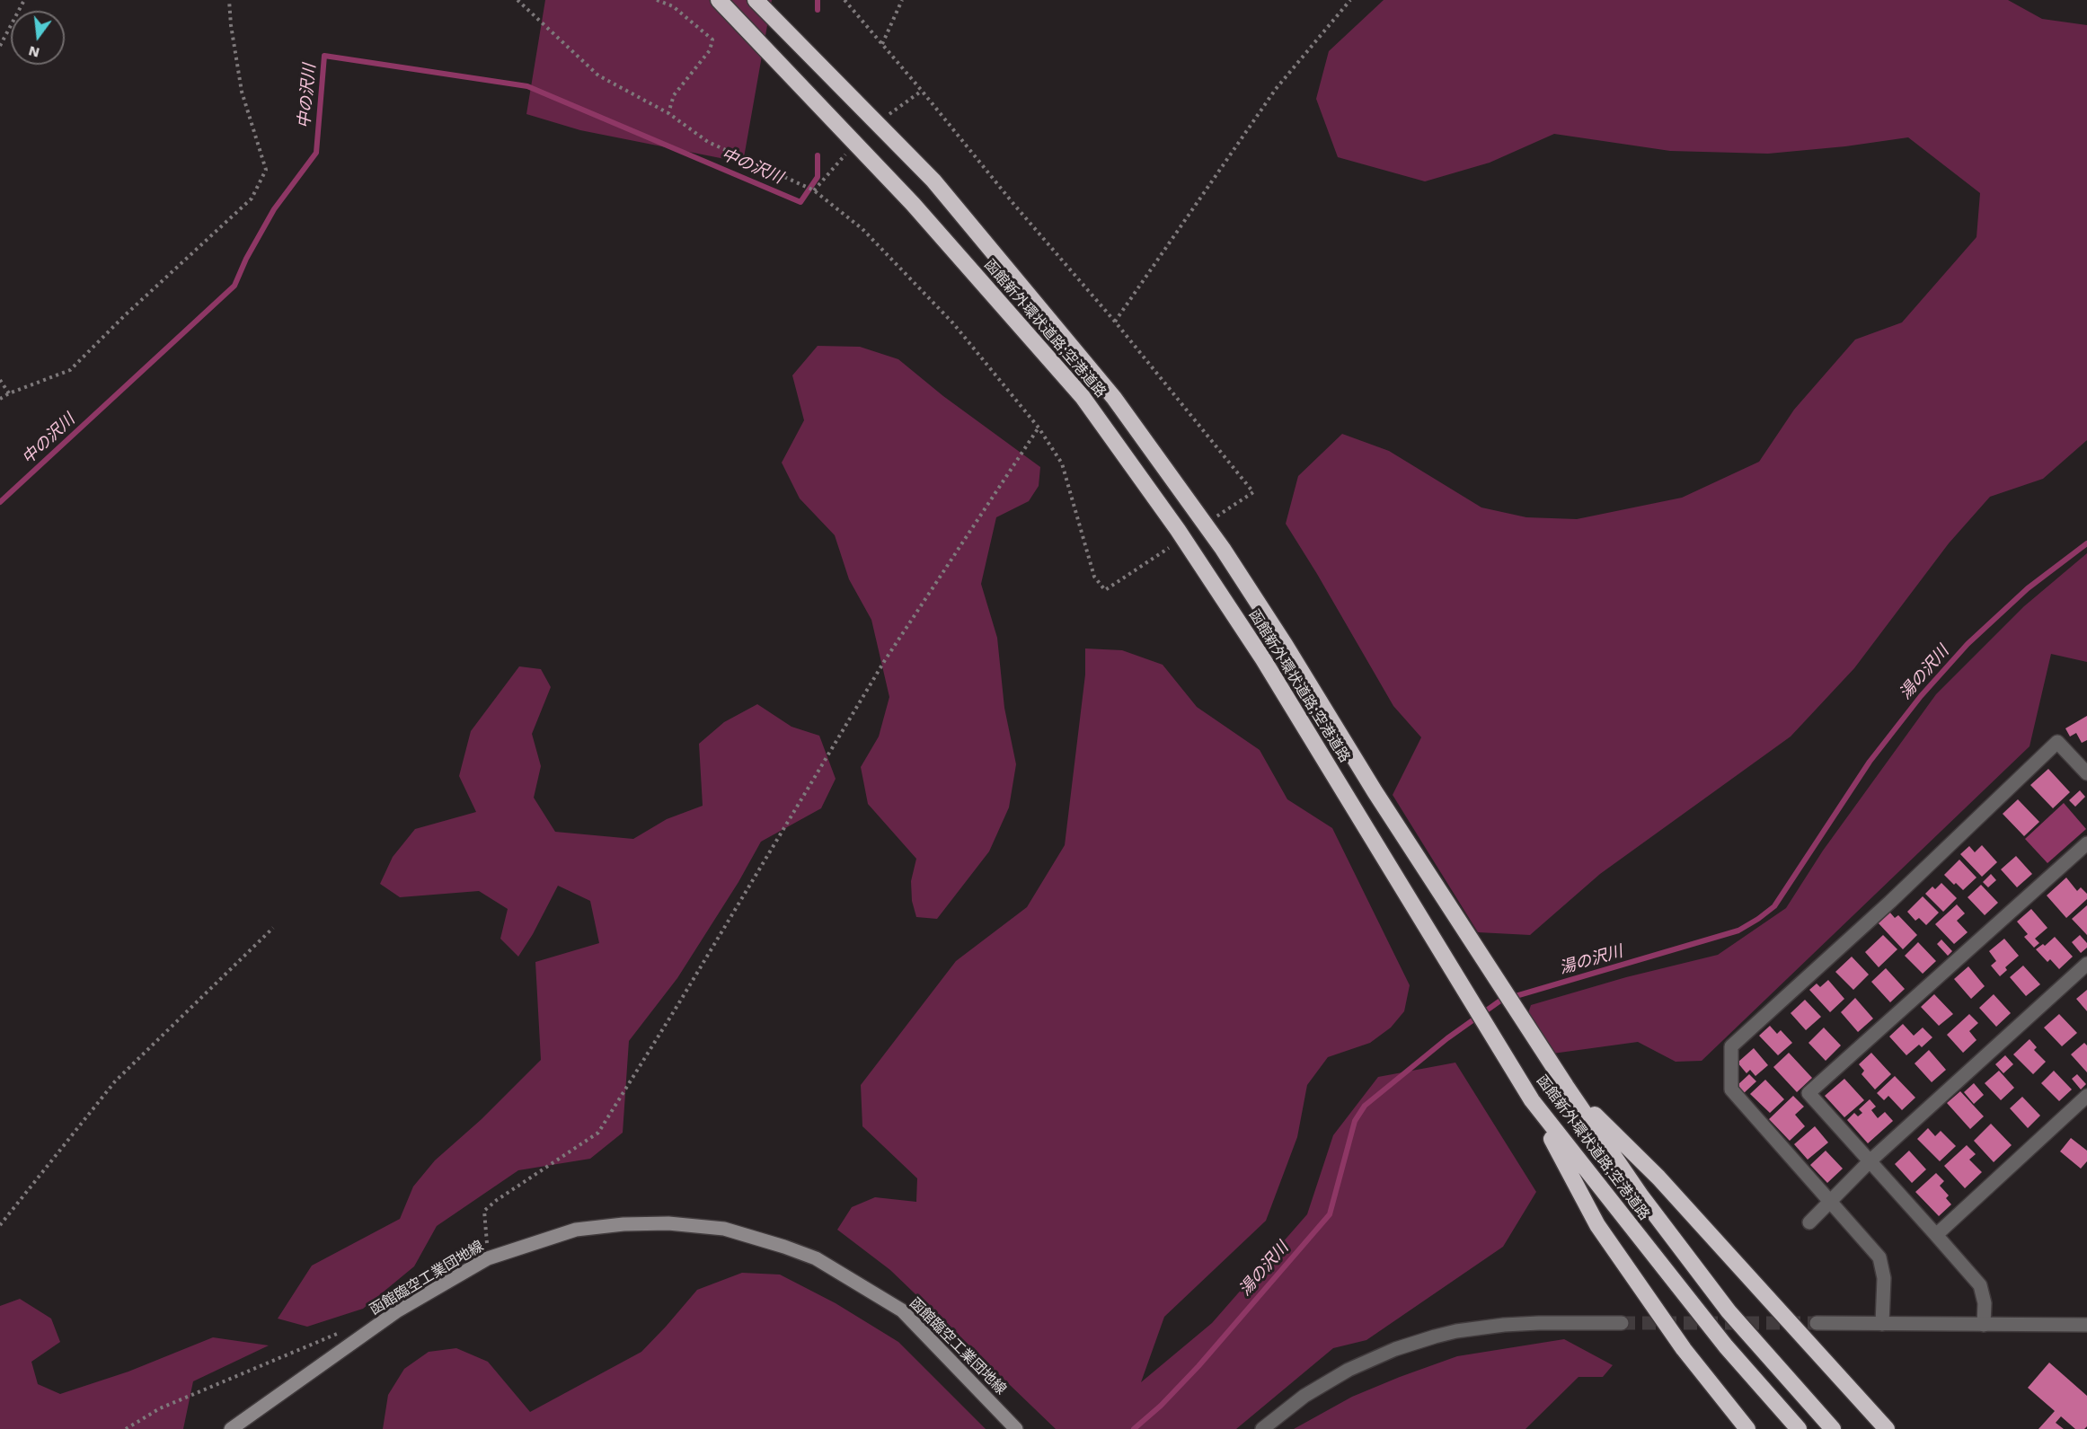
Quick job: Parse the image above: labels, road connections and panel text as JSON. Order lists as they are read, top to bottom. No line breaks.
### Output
{"streets":{"highway":["函館新外環状道路;空港道路"],"main road":["函館臨空工業団地線"]},"water":["中の沢川","湯の沢川"],"north":"bottom"}
